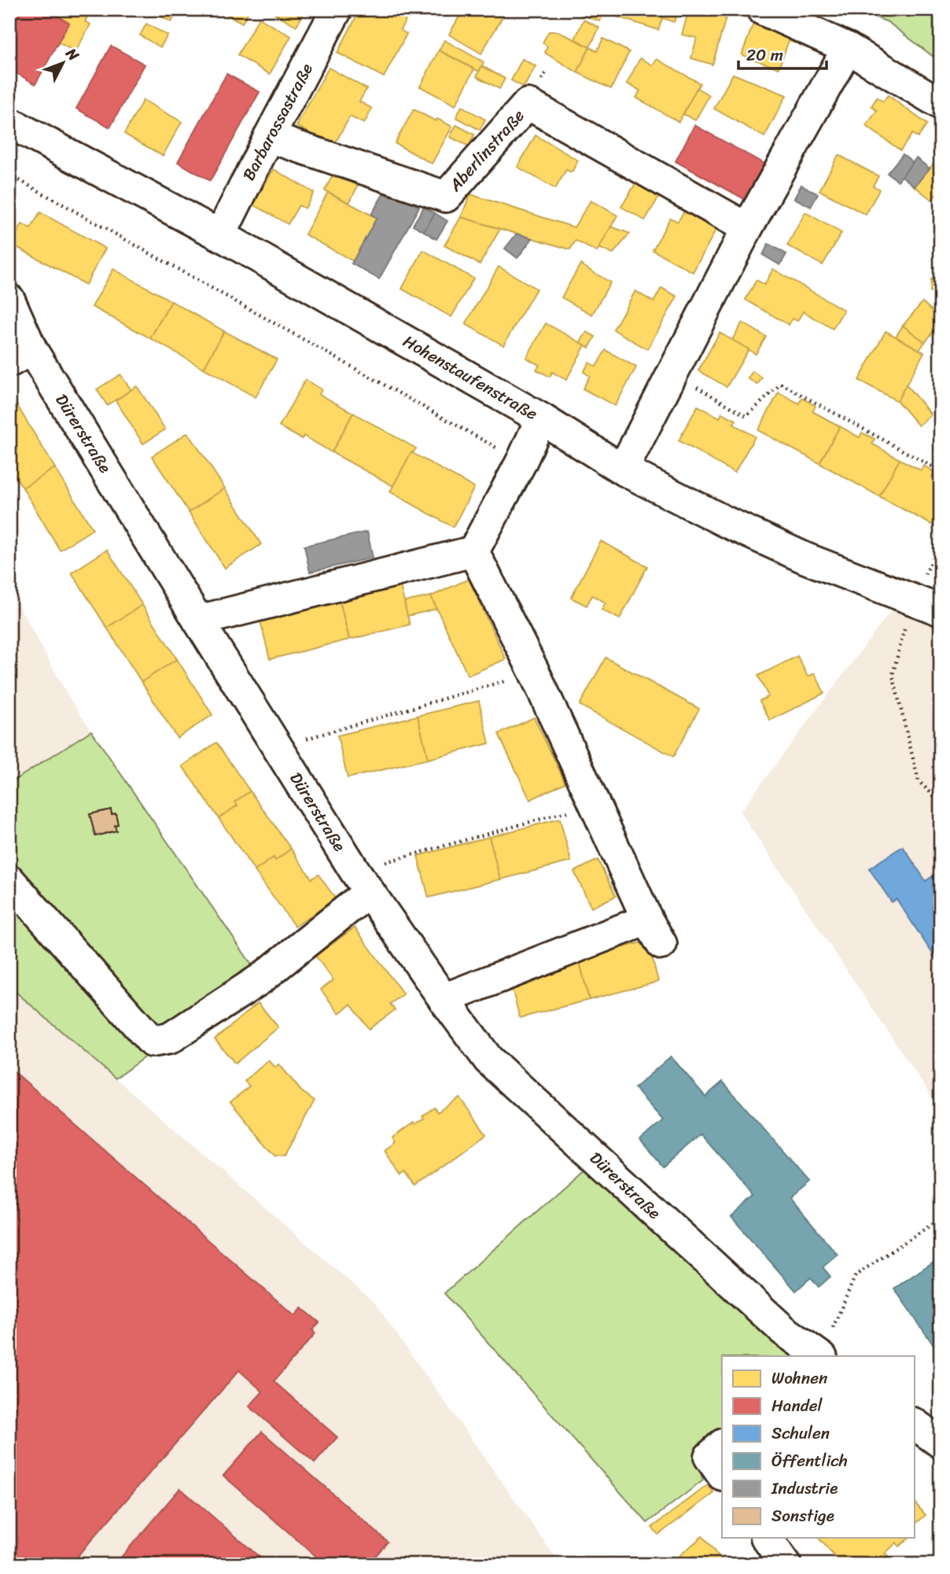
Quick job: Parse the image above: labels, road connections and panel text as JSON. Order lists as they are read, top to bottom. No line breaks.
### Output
{"streets":{"street":["Barbarossastraße","Aberlinstraße","Hohenstaufenstraße","Dürerstraße"]},"crossings":[["Barbarossastraße","Aberlinstraße"],["Barbarossastraße","Hohenstaufenstraße"]],"legend":["Wohnen","Handel","Schulen","Öffentlich","Industrie","Sonstige"],"scale_bar":"20 m","north":"top right"}
